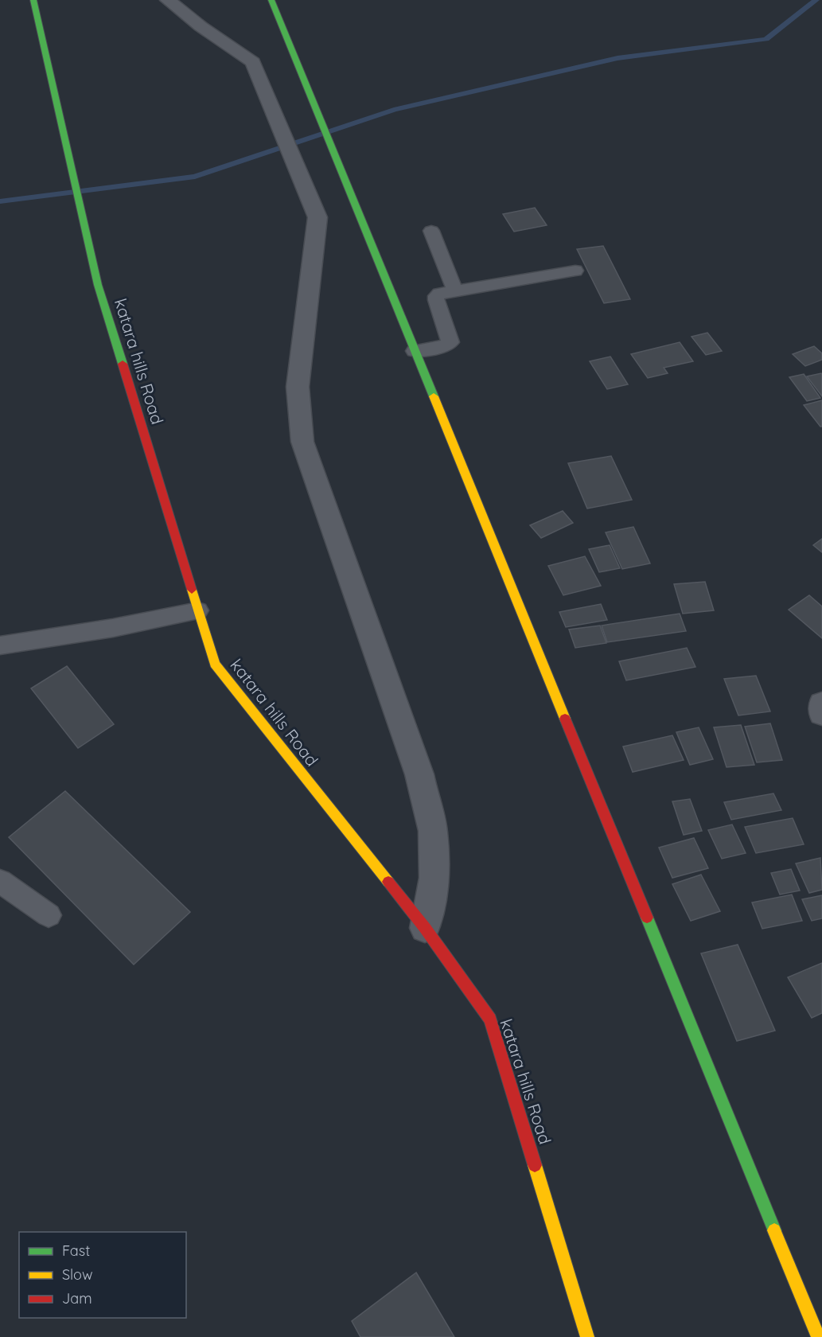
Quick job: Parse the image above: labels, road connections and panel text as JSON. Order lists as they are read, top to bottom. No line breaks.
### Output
{"streets":{"main road":["katara hills Road"]},"legend":["Fast","Slow","Jam"]}
